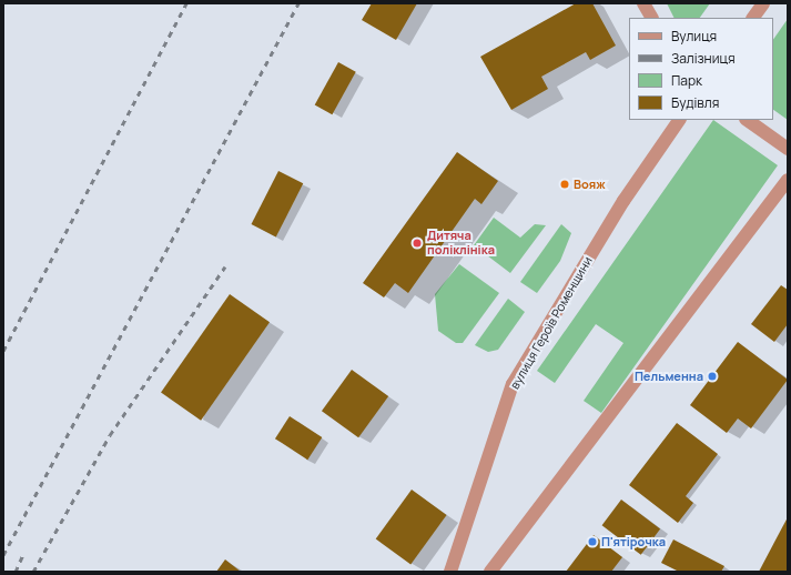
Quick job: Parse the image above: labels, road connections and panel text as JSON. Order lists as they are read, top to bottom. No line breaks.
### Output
{"streets":{"street":["вулиця Героїв Роменщини"]},"places":["Вояж","Дитяча поліклініка","Пельменна","П'ятірочка"],"legend":["Вулиця","Залізниця","Парк","Будівля"]}
